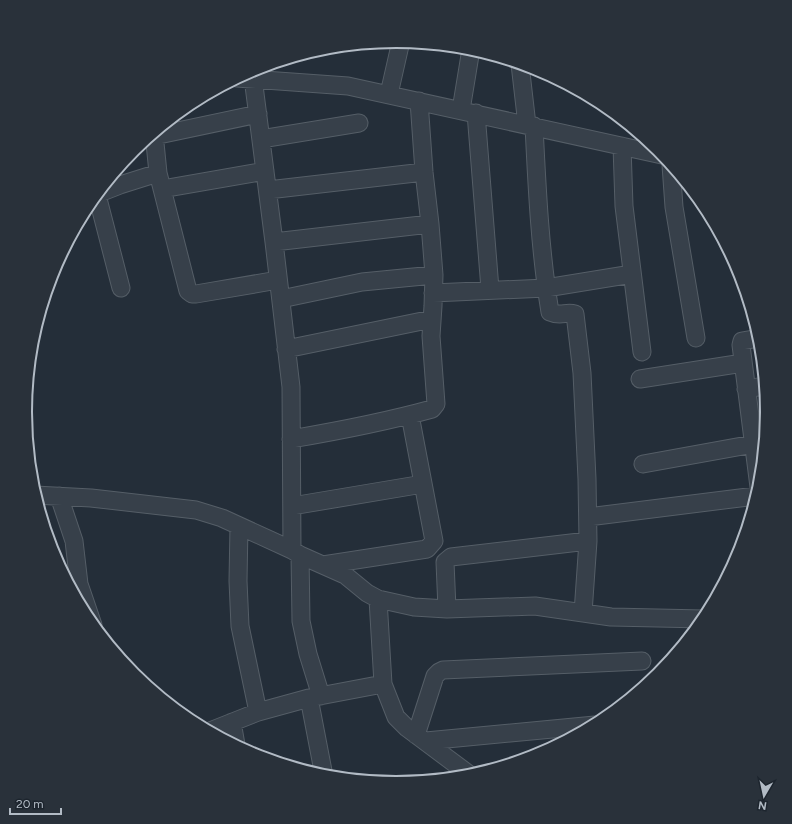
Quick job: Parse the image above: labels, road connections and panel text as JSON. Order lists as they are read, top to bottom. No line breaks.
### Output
{"scale_bar":"20 m","north":"bottom"}
